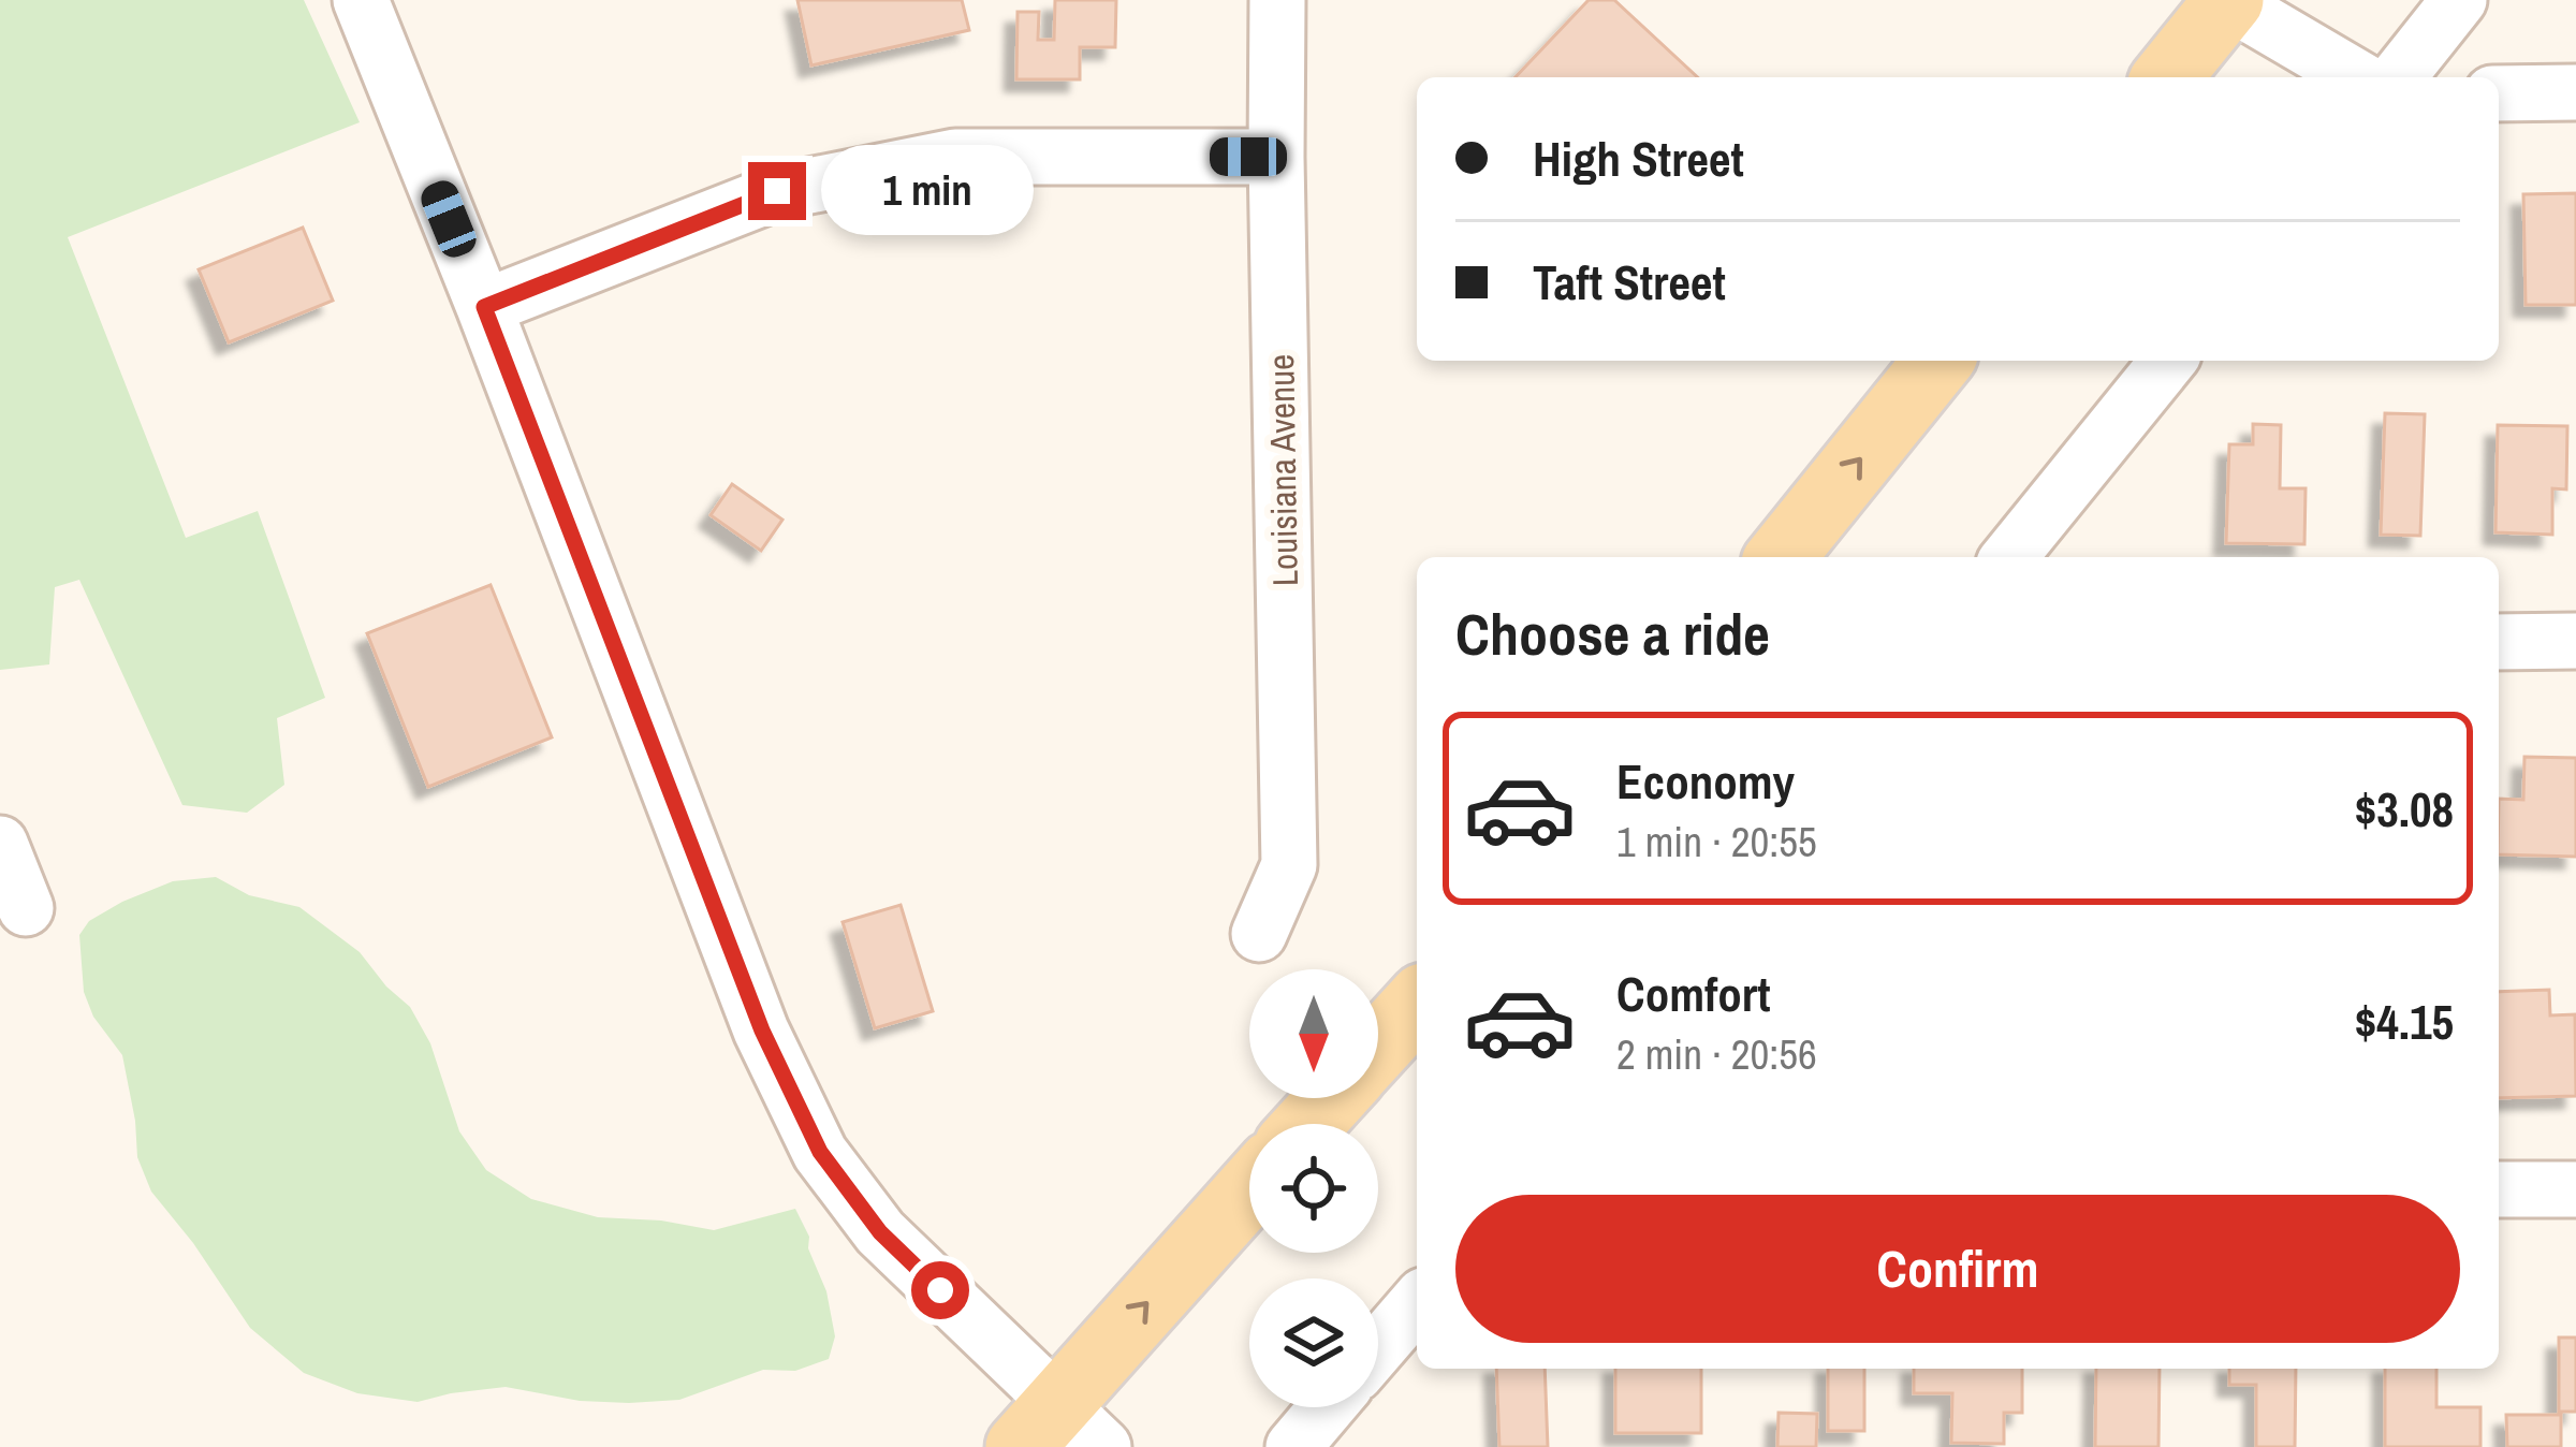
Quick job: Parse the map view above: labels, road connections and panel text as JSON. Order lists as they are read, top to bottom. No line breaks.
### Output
{"streets":{"street":["Louisiana Avenue"]},"north":"bottom","page":{"banner":["High Street","Taft Street"],"bubble":"1 min","heading":"Choose a ride","list":[{"name":"Economy","note":"1 min · 20:55","value":"$3.08"},{"name":"Comfort","note":"2 min · 20:56","value":"$4.15"}],"buttons":"Confirm"}}
